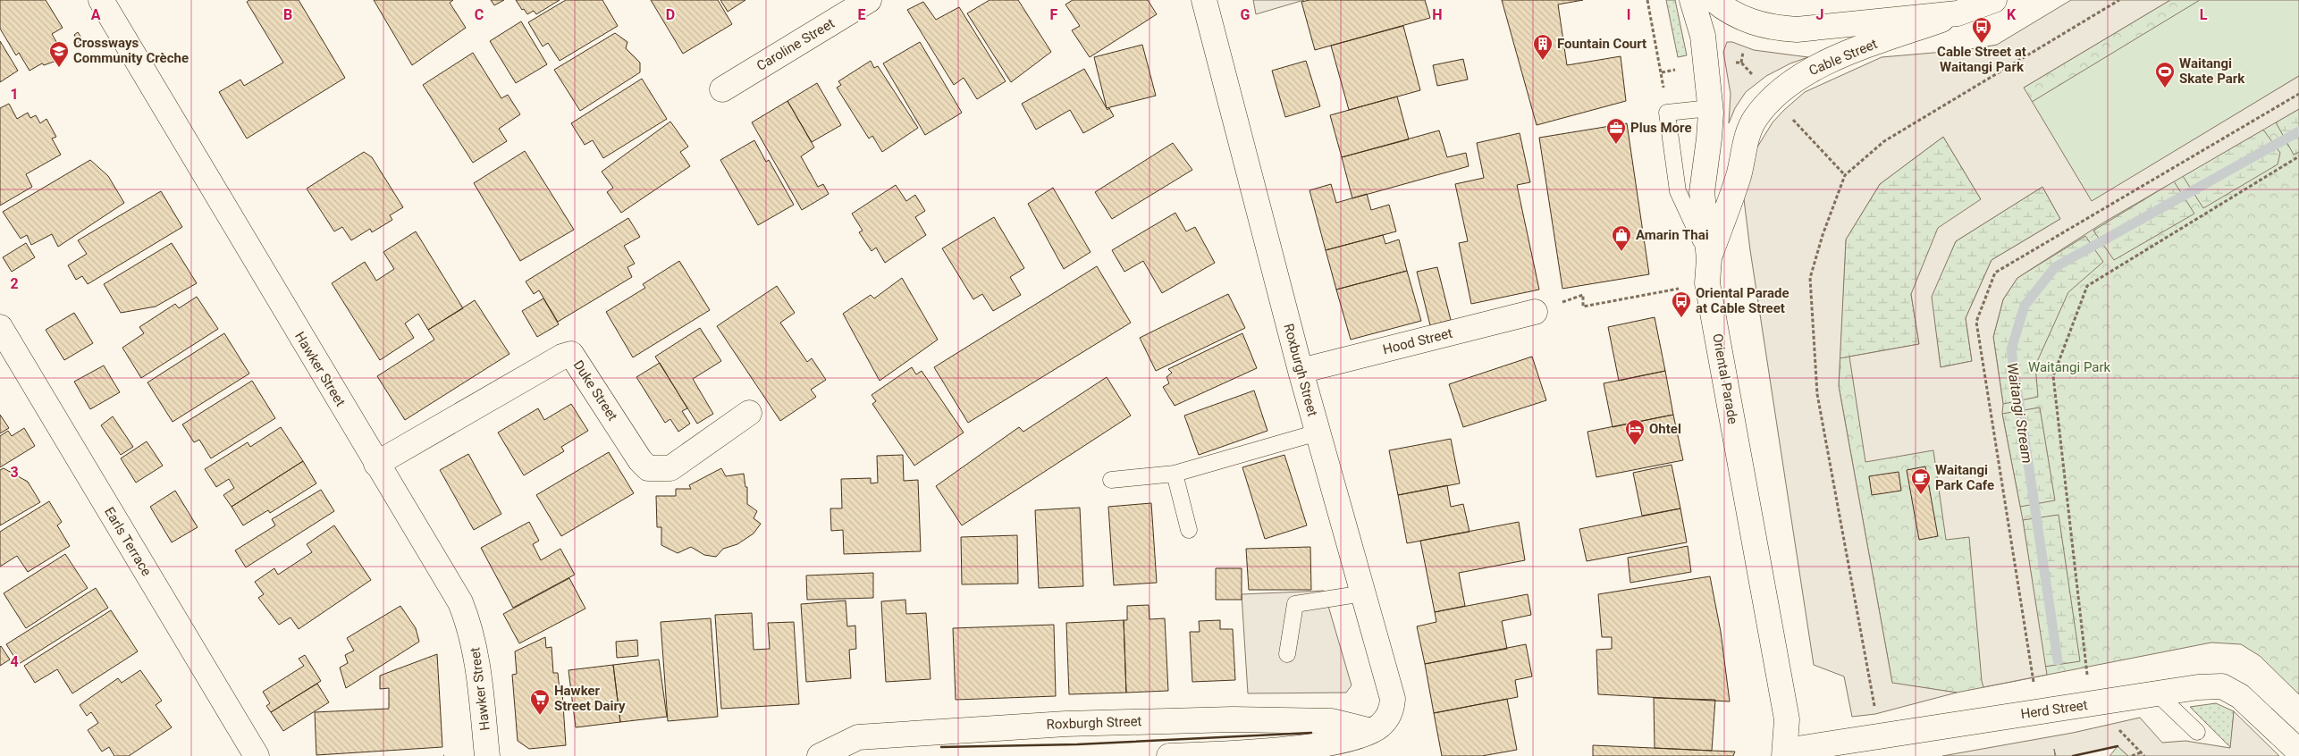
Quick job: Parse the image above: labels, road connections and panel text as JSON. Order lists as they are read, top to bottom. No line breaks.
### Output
{"streets":{"street":["Caroline Street","Cable Street","Hood Street","Hawker Street","Roxburgh Street","Oriental Parade","Duke Street","Earls Terrace","Herd Street"]},"crossings":[["Cable Street","Oriental Parade"],["Hood Street","Roxburgh Street"],["Hawker Street","Duke Street"],["Oriental Parade","Herd Street"]],"water":["Waitangi Stream"],"parks":["Waitangi Park"],"places":{"bus stop":["Cable Street at Waitangi Park","Oriental Parade at Cable Street"],"building":["Fountain Court"],"school or university":["Crossways Community Crèche"],"sports":["Waitangi Skate Park"],"office":["Plus More"],"shop":["Amarin Thai"],"hotel":["Ohtel"],"cafe":["Waitangi Park Cafe"],"supermarket":["Hawker Street Dairy"]},"grid":{"columns":["A","B","C","D","E","F","G","H","I","J","K","L"],"rows":["1","2","3","4"]}}
